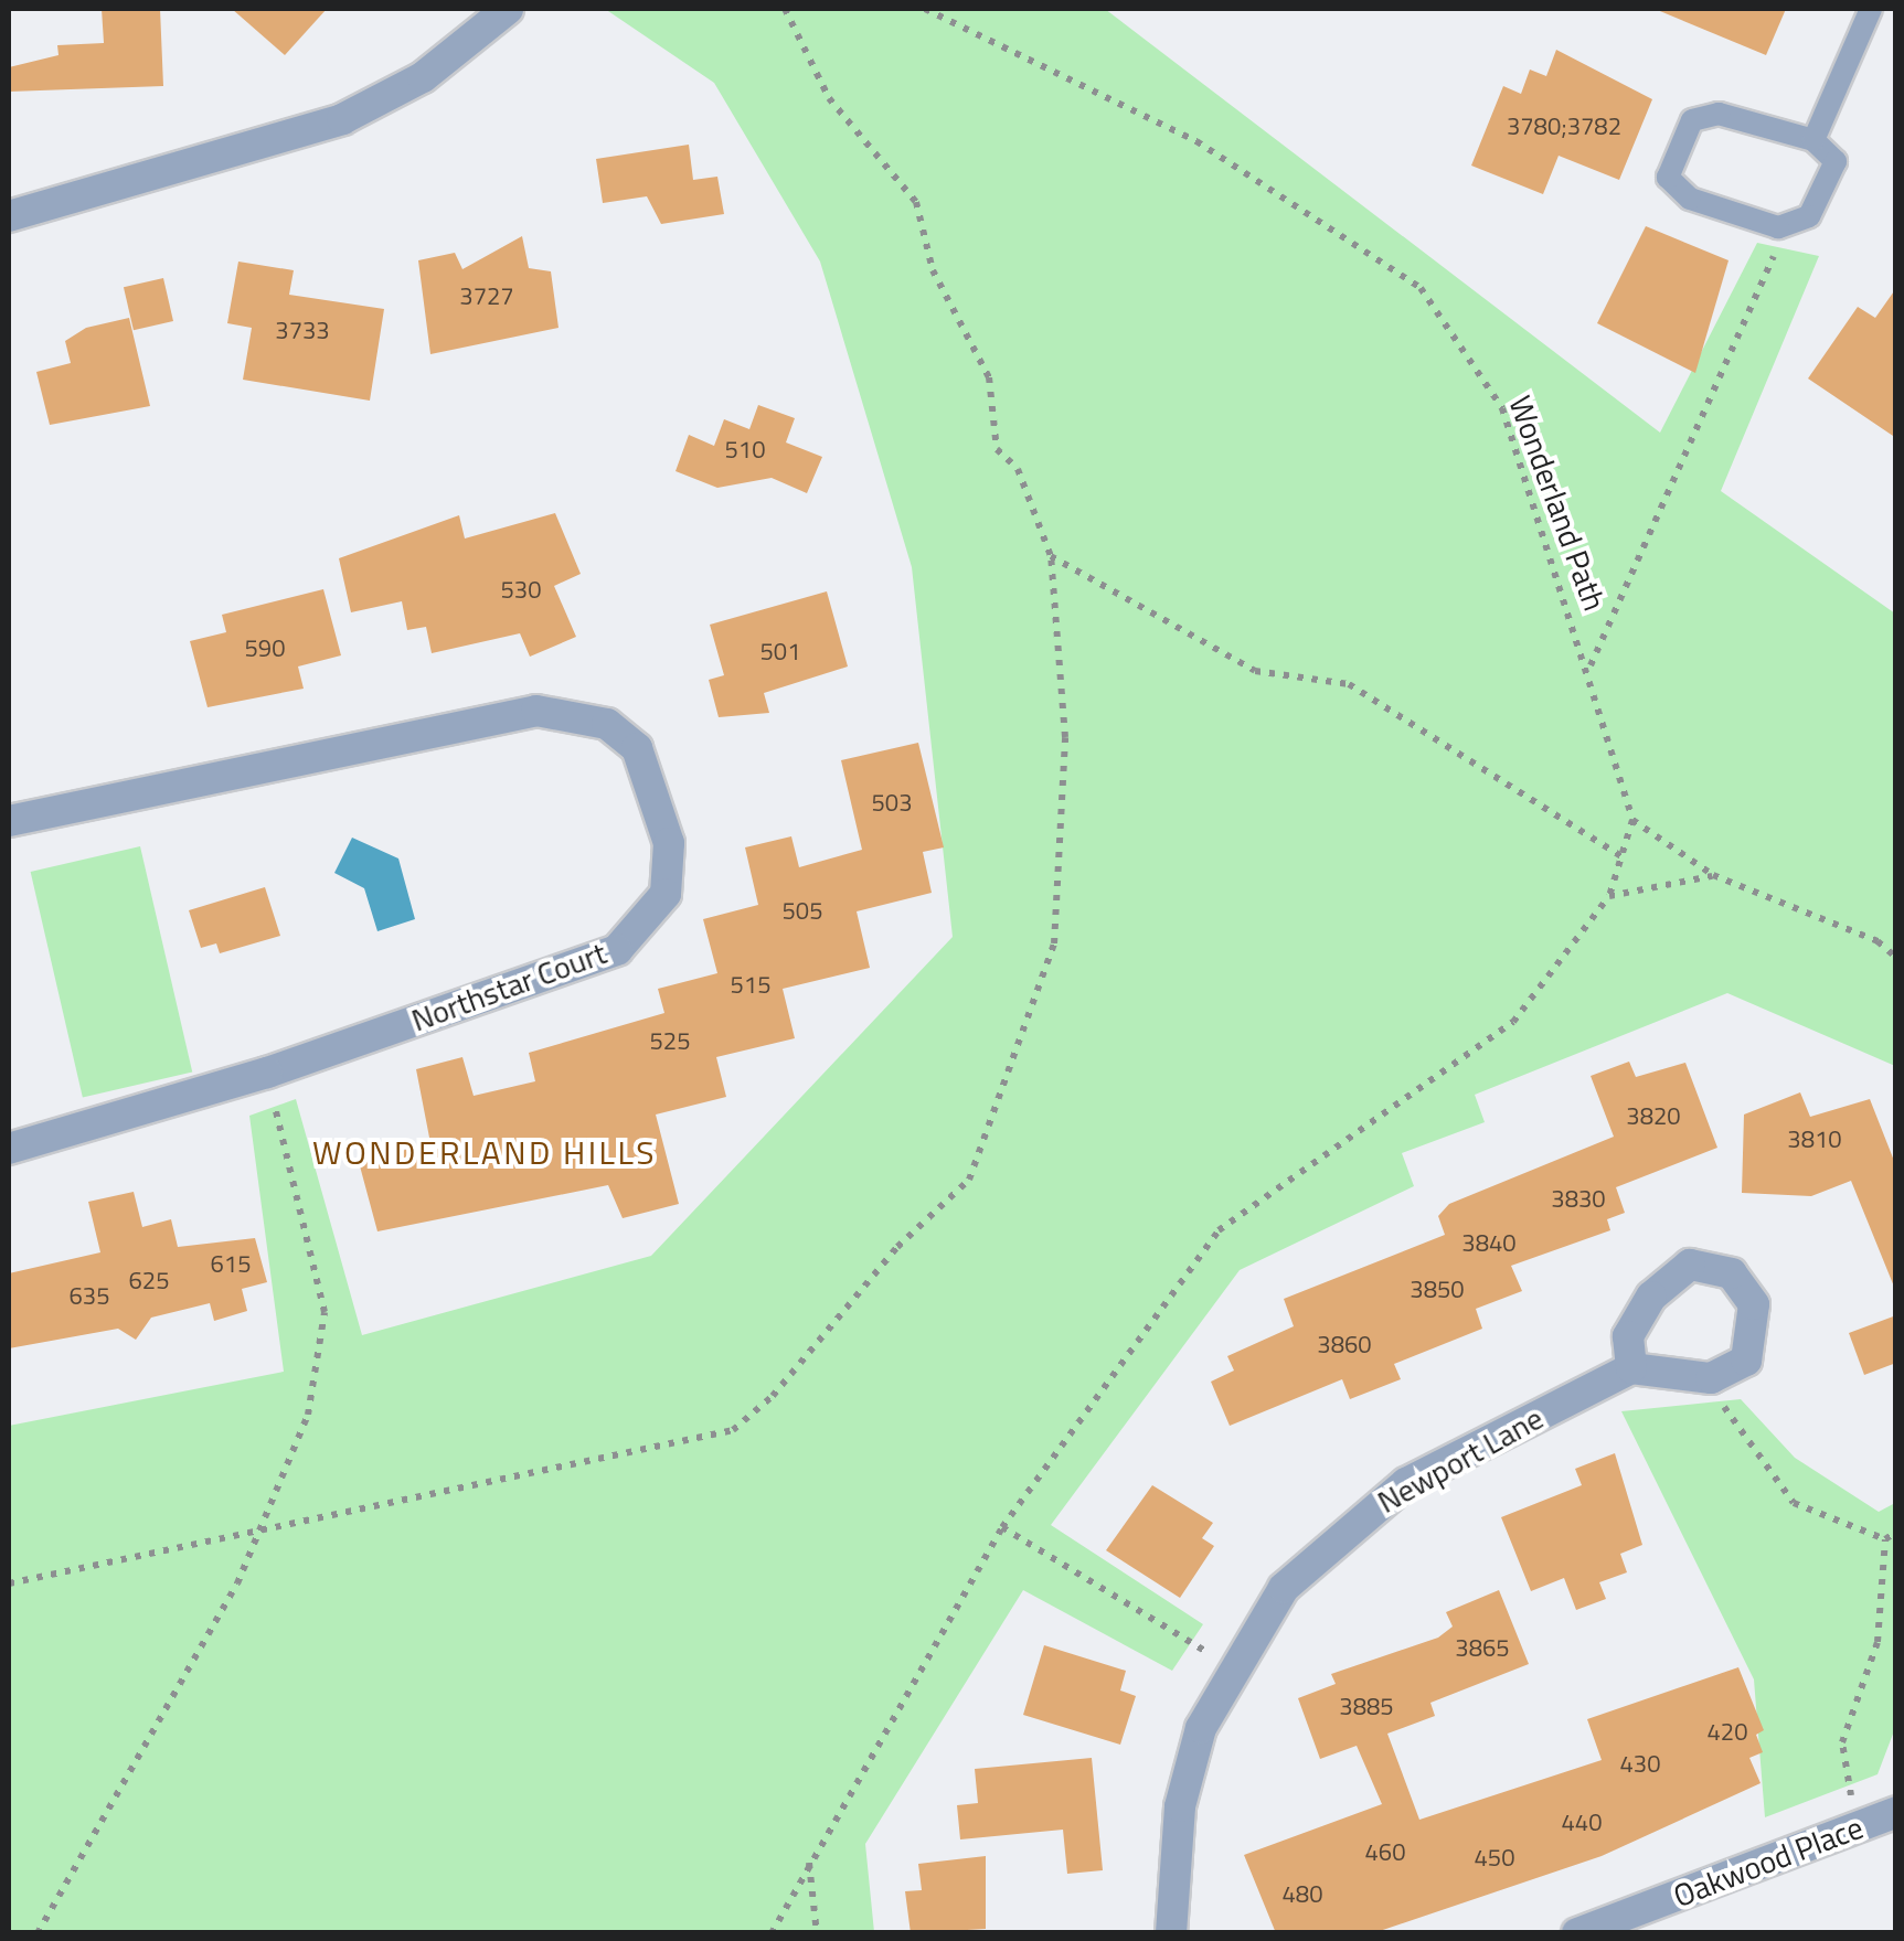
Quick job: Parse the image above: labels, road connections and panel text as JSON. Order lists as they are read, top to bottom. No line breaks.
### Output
{"streets":{"street":["Northstar Court","Newport Lane","Oakwood Place"],"path":["Wonderland Path"]},"districts":["WONDERLAND HILLS"],"house_numbers":["3780;3782","3727","3733","510","530","590","501","503","505","515","525","3820","3810","3830","3840","615","625","3850","635","3860","3865","3885","420","430","440","460","450","480"]}
